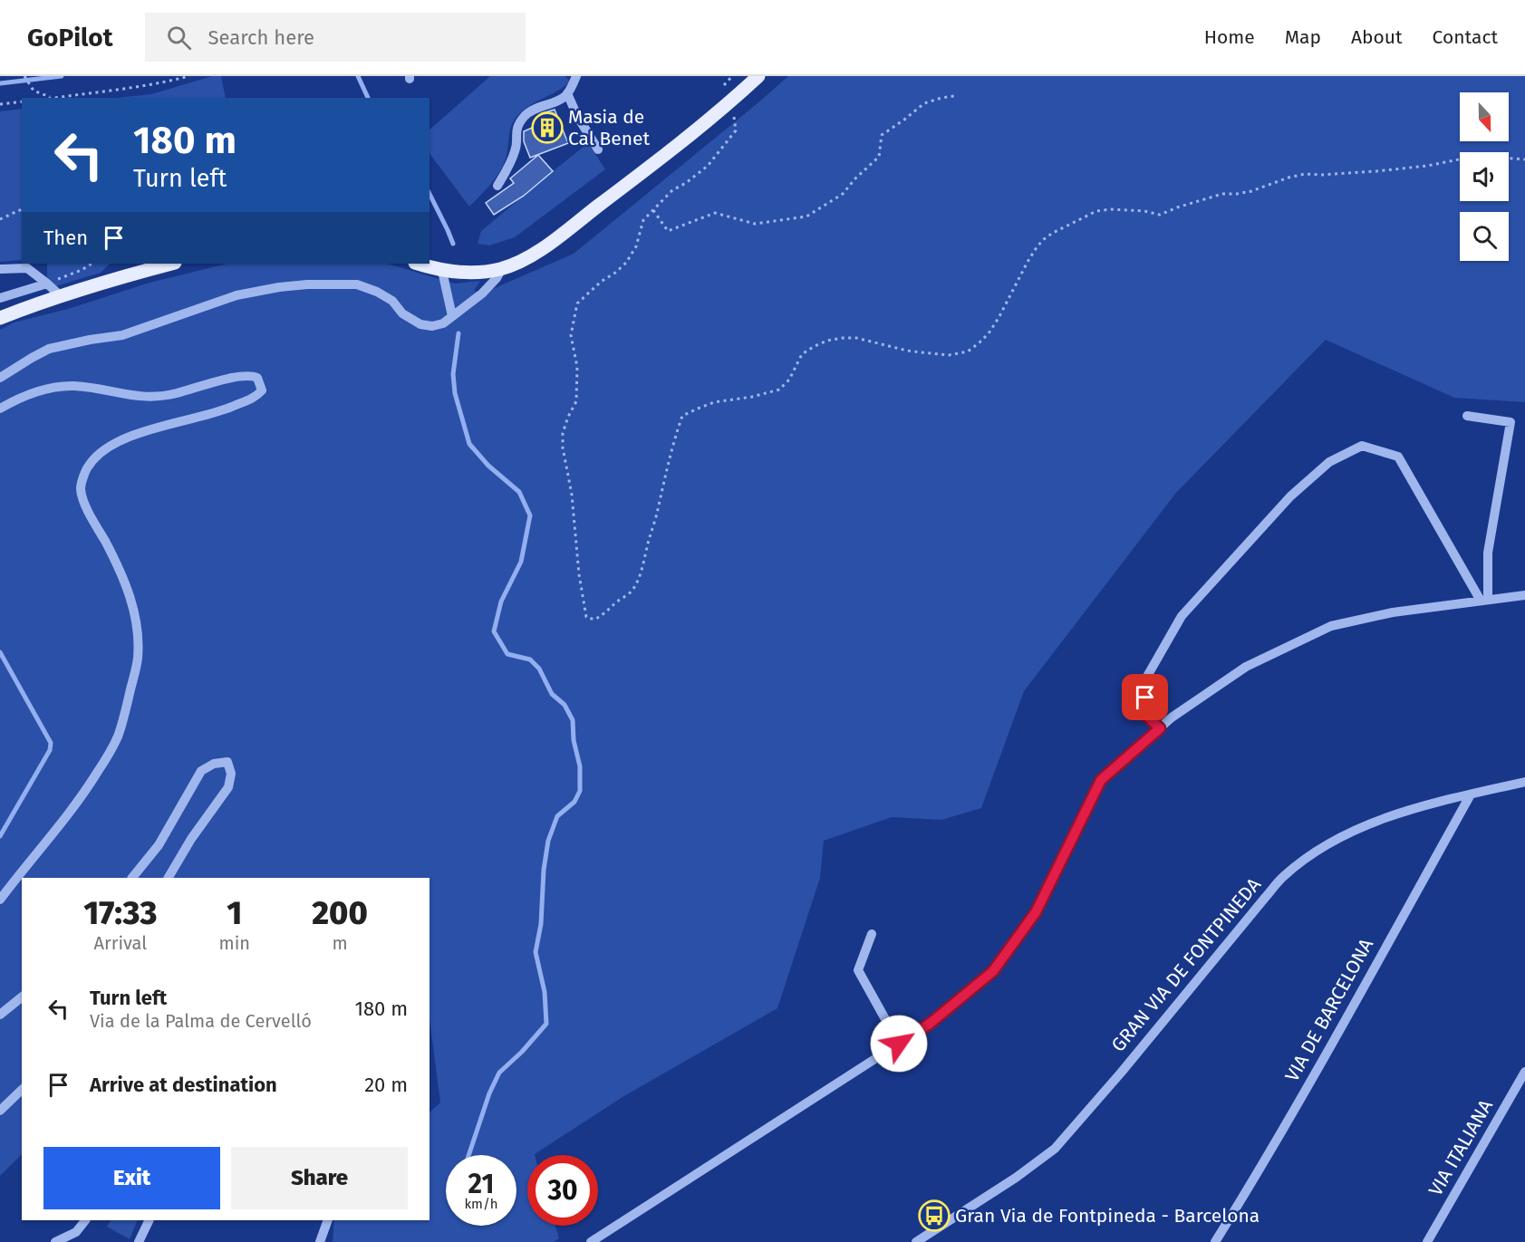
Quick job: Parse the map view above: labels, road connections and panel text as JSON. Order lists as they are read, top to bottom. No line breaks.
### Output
{"streets":{"street":["GRAN VIA DE FONTPINEDA","VIA DE BARCELONA","VIA ITALIANA"]},"crossings":[["GRAN VIA DE FONTPINEDA","VIA DE BARCELONA"]],"places":{"building":["Masia de Cal Benet"],"bus stop":["Gran Via de Fontpineda - Barcelona"]},"north":"bottom","page":{"header":"GoPilot","search":"Search here","nav":["Home","Map","About","Contact"],"turn":["180 m","Turn left"],"then":"Then","eta":["17:33","Arrival","1","min","200","m"],"list":[{"name":"Turn left","note":"Via de la Palma de Cervelló","value":"180 m"},{"name":"Arrive at destination","value":"20 m"}],"buttons":["Exit","Share"],"speed":"21 km/h","limit":"30"}}
